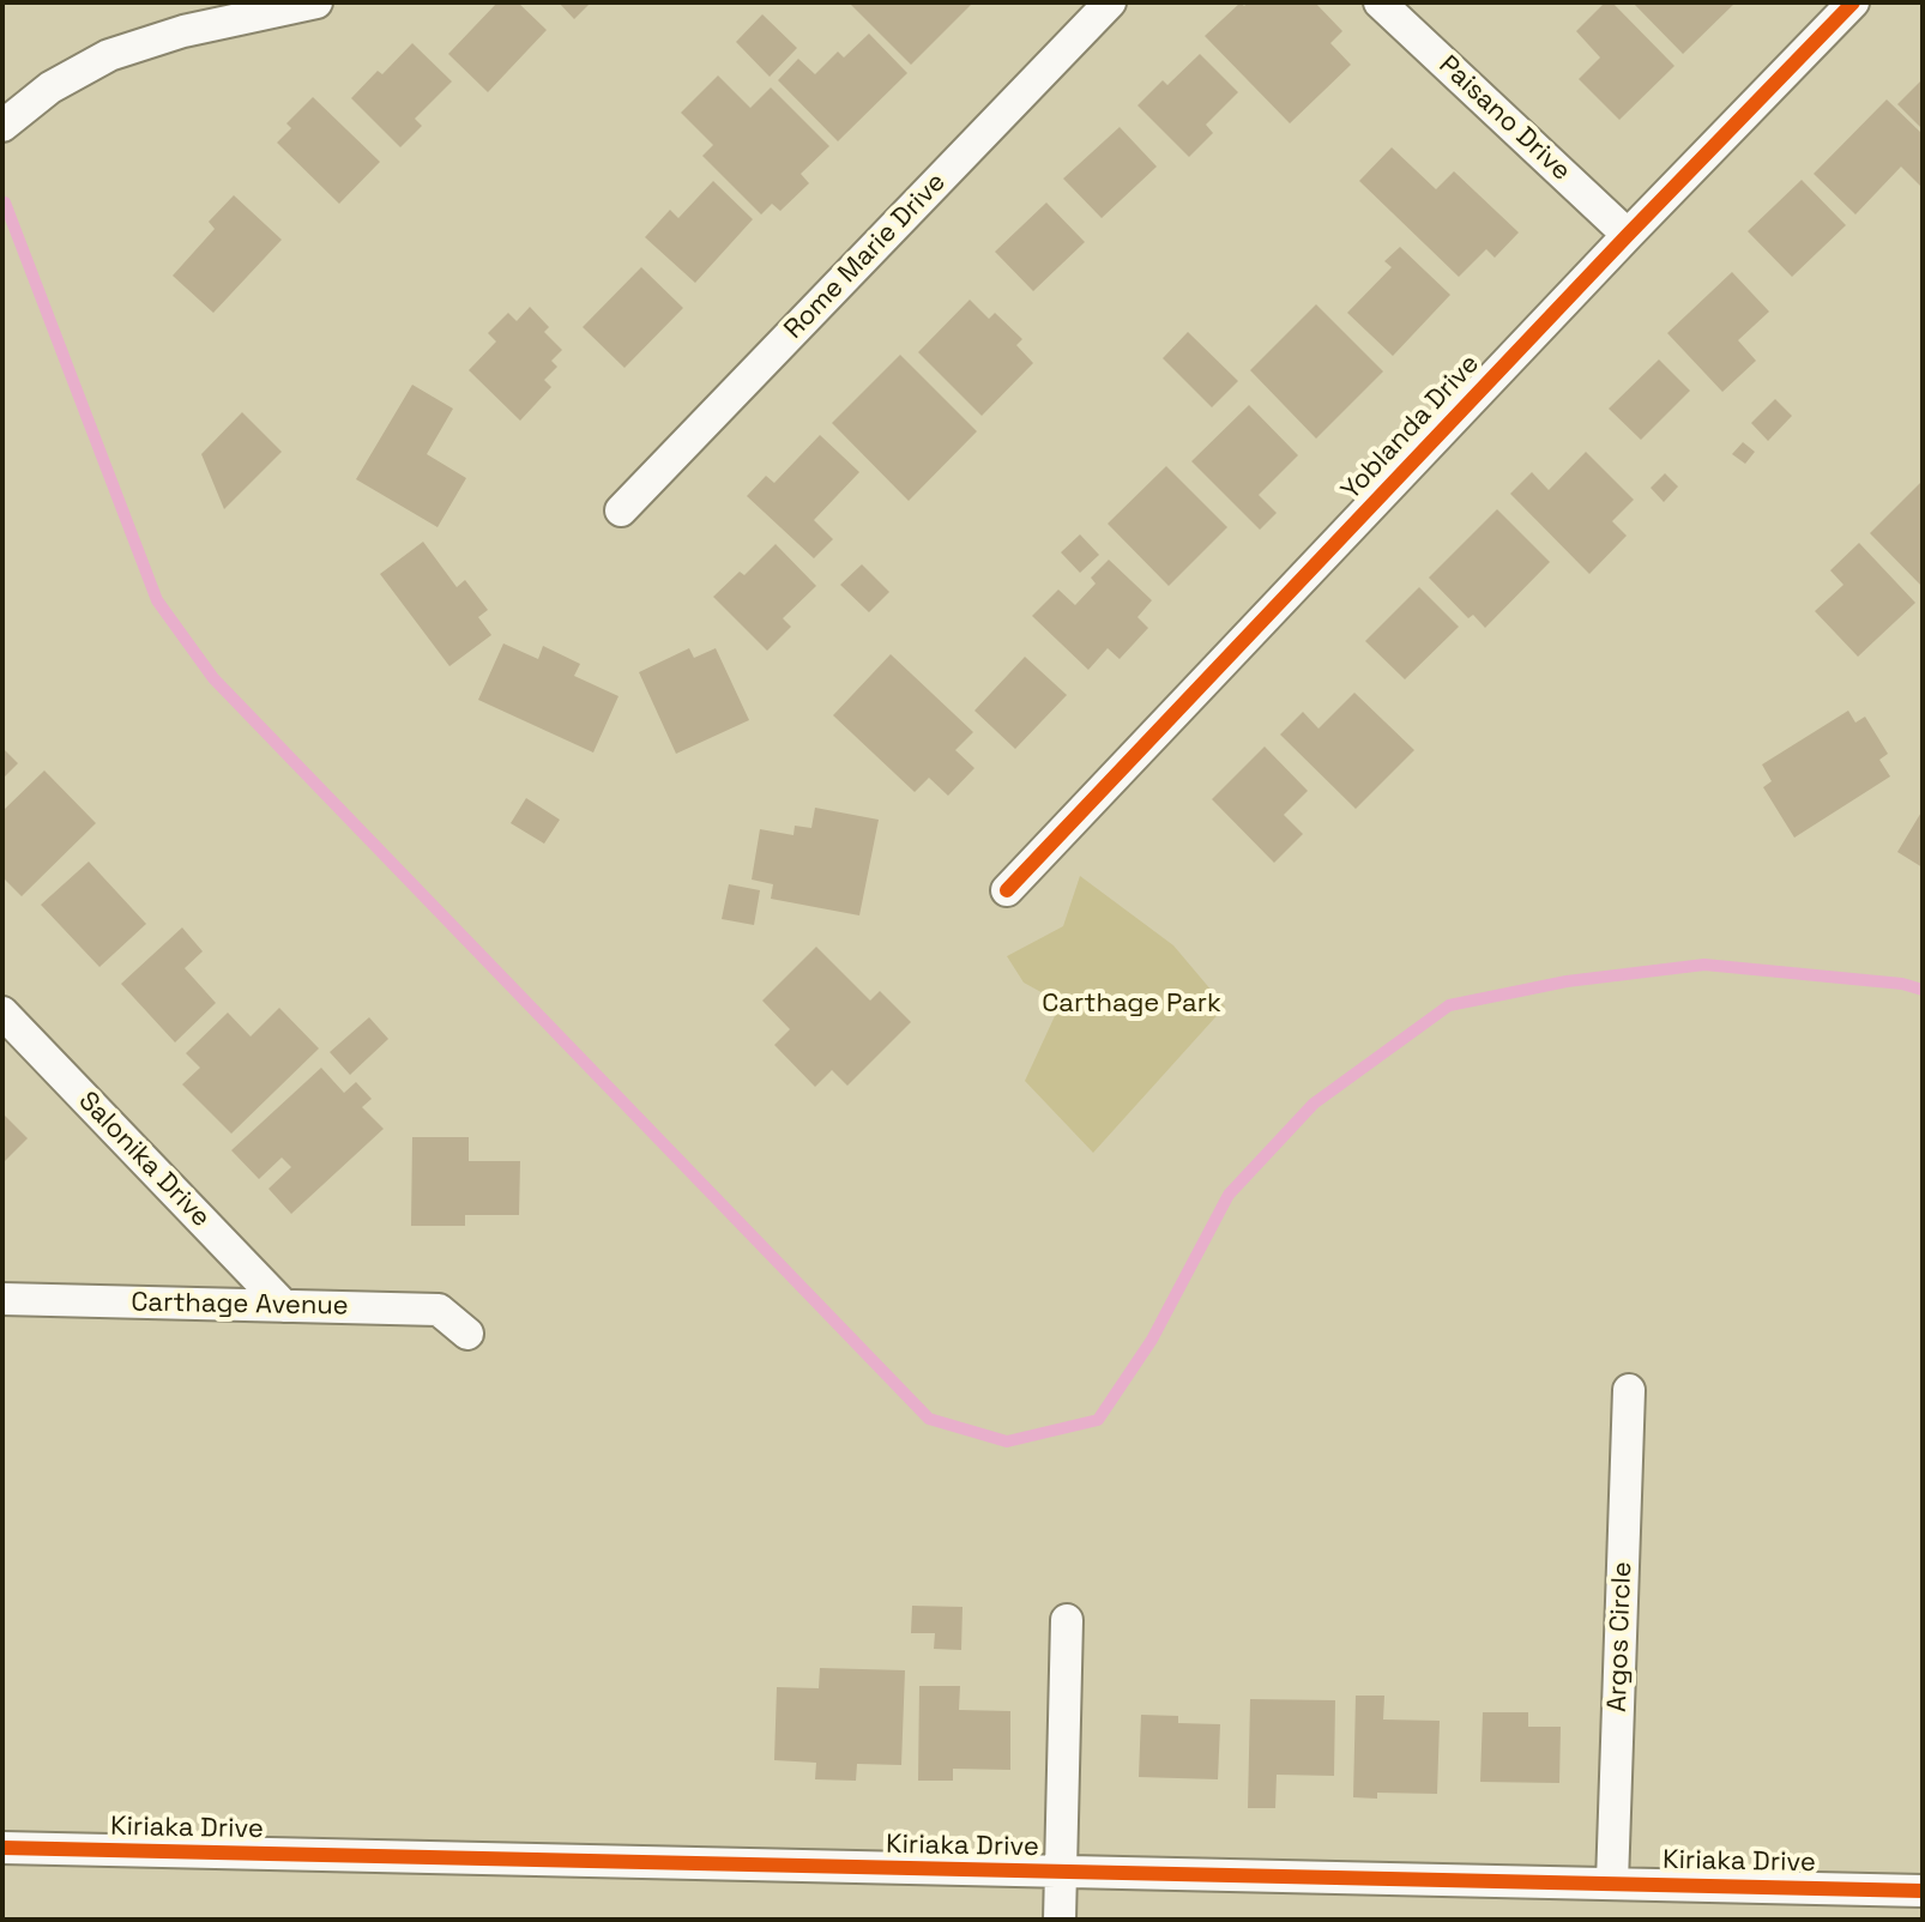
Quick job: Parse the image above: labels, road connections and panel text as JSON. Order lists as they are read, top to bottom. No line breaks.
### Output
{"streets":{"street":["Paisano Drive","Rome Marie Drive","Yoblanda Drive","Salonika Drive","Carthage Avenue","Argos Circle","Kiriaka Drive"]},"crossings":[["Paisano Drive","Yoblanda Drive"],["Salonika Drive","Carthage Avenue"],["Argos Circle","Kiriaka Drive"]],"parks":["Carthage Park"]}
